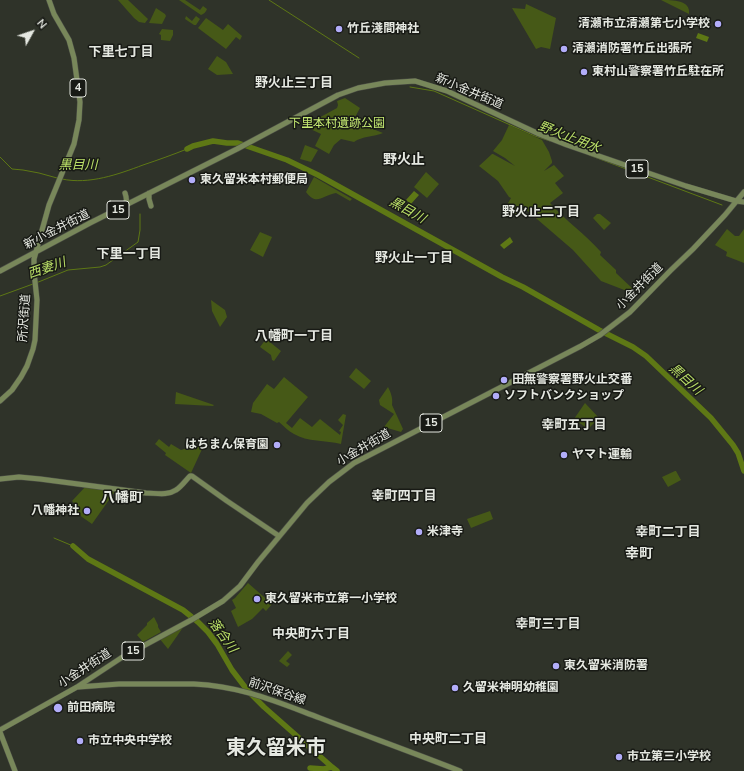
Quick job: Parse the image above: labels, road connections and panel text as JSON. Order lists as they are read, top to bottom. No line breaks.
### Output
{"streets":{"main road":["4","新小金井街道","15","小金井街道","所沢街道","前沢保谷線"]},"crossings":[["新小金井街道","小金井街道"],["新小金井街道","所沢街道"],["小金井街道","前沢保谷線"]],"districts":["下里七丁目","野火止三丁目","野火止","野火止二丁目","下里一丁目","野火止一丁目","八幡町一丁目","幸町五丁目","幸町四丁目","八幡町","幸町二丁目","幸町","幸町三丁目","中央町六丁目","中央町二丁目","東久留米市"],"water":["野火止用水","黒目川","西妻川","落合川"],"parks":["下里本村遺跡公園"],"places":["清瀬市立清瀬第七小学校","竹丘淺間神社","清瀬消防署竹丘出張所","東村山警察署竹丘駐在所","東久留米本村郵便局","田無警察署野火止交番","ソフトバンクショップ","はちまん保育園","ヤマト運輸","八幡神社","米津寺","東久留米市立第一小学校","東久留米消防署","久留米神明幼稚園","前田病院","市立中央中学校","市立第三小学校"],"north":"top right"}
